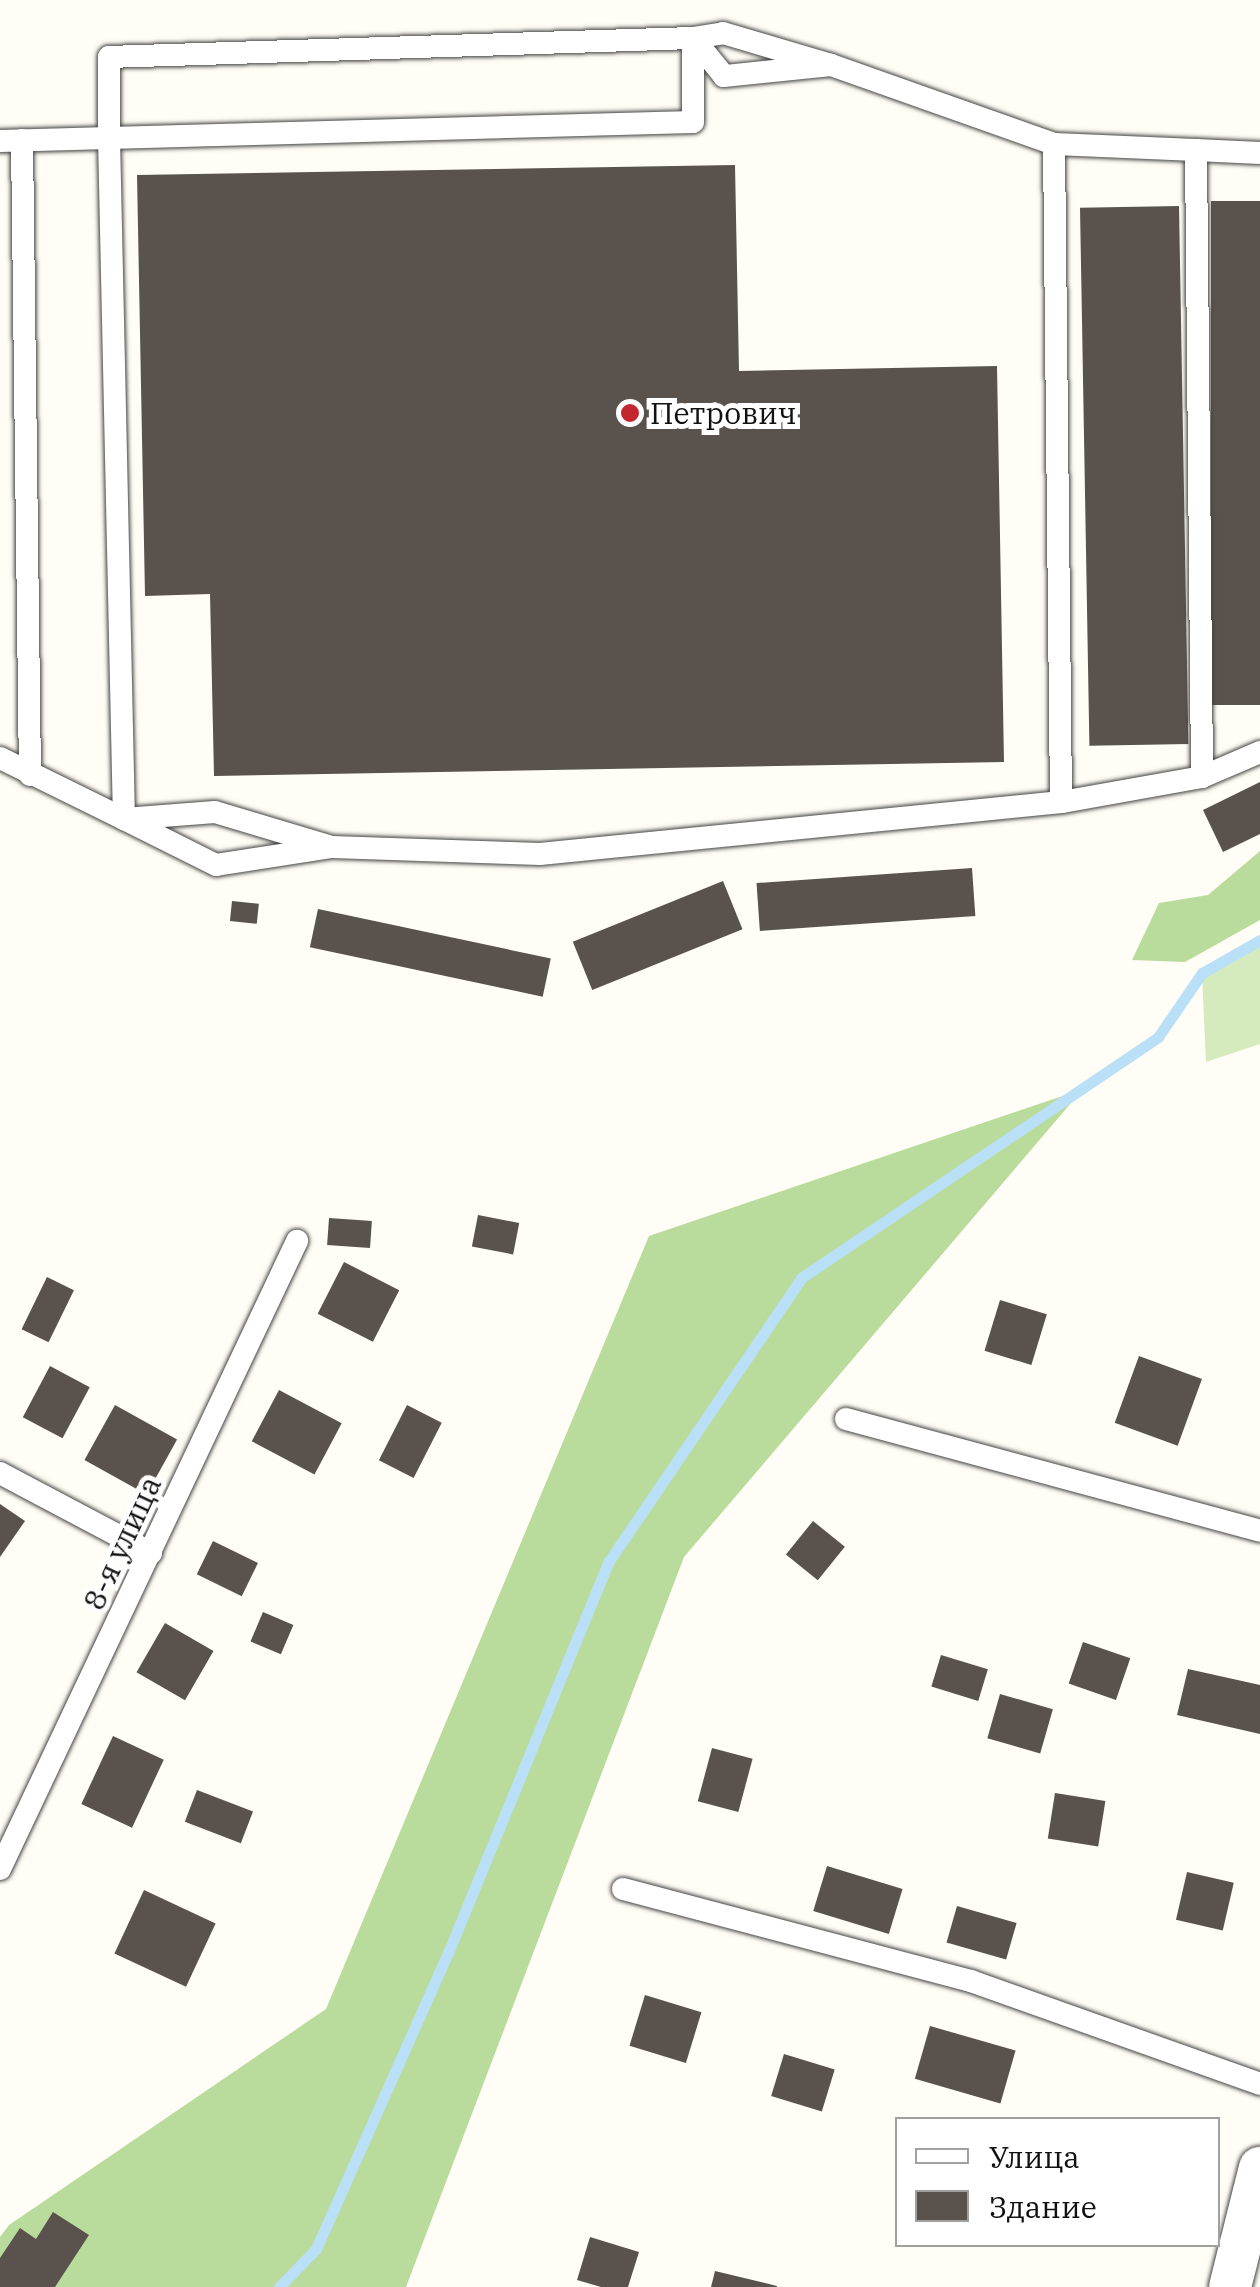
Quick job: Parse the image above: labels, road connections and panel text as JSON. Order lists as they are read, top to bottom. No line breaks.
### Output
{"streets":{"lane":["8-я улица"]},"places":["Петрович"],"legend":["Улица","Здание"]}
